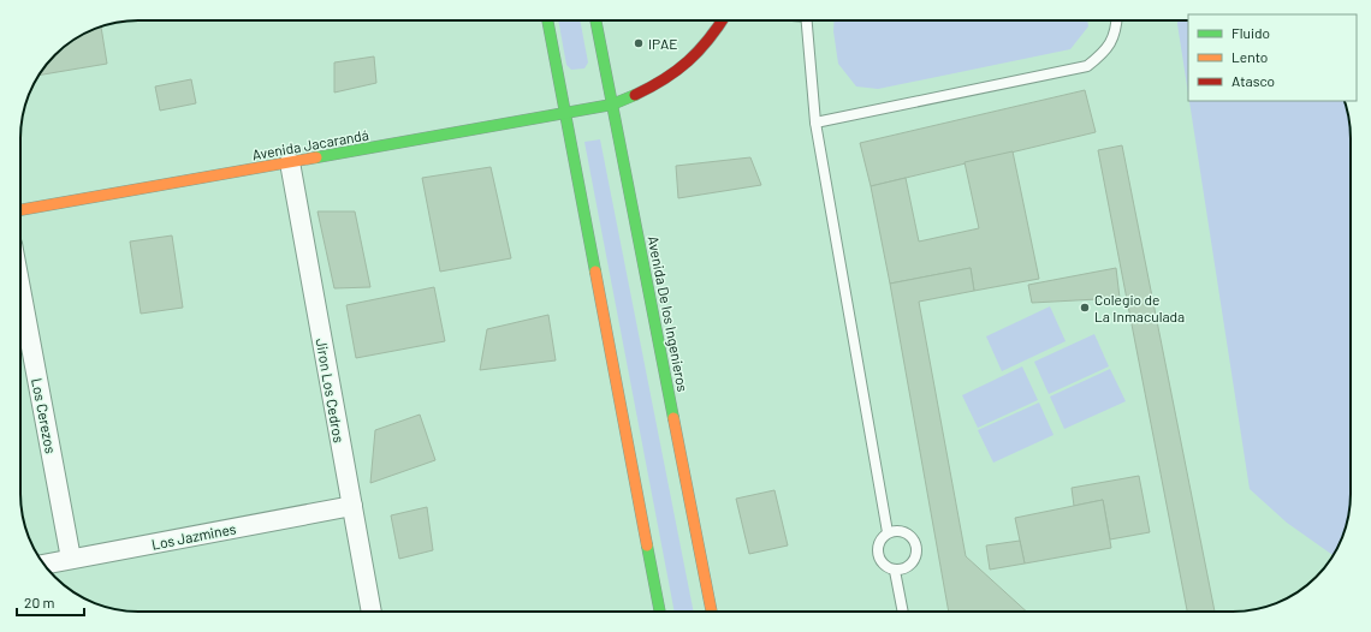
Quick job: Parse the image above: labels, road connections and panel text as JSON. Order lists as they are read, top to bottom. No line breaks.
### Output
{"streets":{"street":["Avenida Jacarandá","Avenida De los Ingenieros","Jiron Los Cedros","Los Cerezos","Los Jazmines"]},"crossings":[["Avenida Jacarandá","Avenida De los Ingenieros"],["Avenida Jacarandá","Jiron Los Cedros"],["Jiron Los Cedros","Los Jazmines"],["Los Cerezos","Los Jazmines"]],"places":["IPAE","Colegio de La Inmaculada"],"legend":["Fluido","Lento","Atasco"],"scale_bar":"20 m"}
